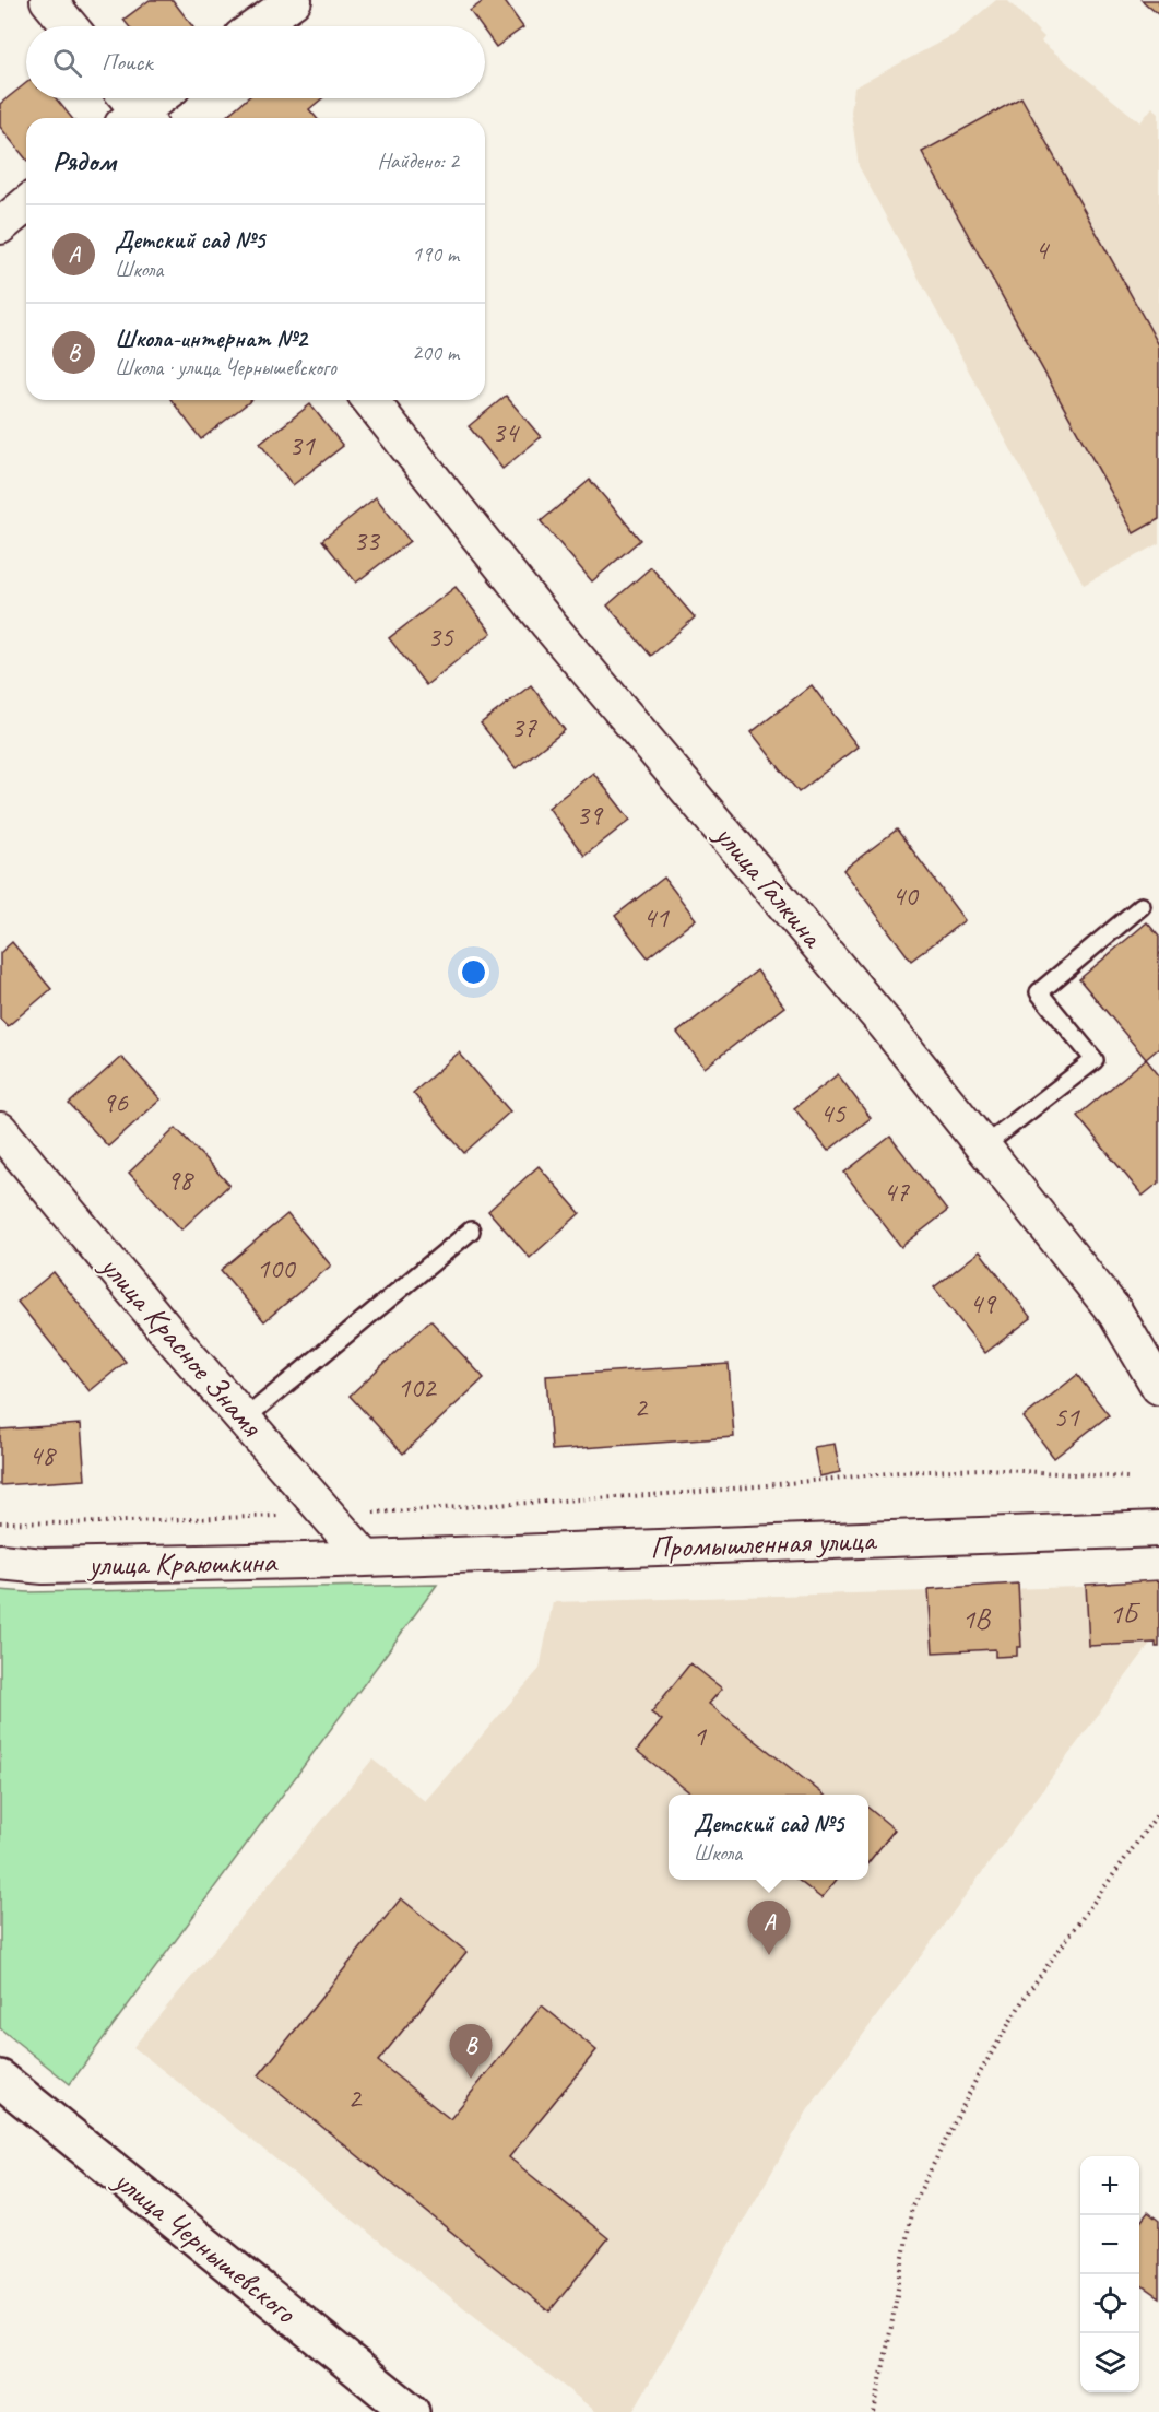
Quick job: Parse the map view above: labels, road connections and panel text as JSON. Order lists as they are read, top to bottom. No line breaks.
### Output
{"streets":{"main road":["улица Чернышевского"],"street":["улица Галкина","улица Красное Знамя","Промышленная улица","улица Краюшкина"]},"crossings":[["улица Красное Знамя","Промышленная улица"],["улица Красное Знамя","улица Краюшкина"],["Промышленная улица","улица Краюшкина"]],"house_numbers":["4","34","31","33","35","37","39","40","41","96","45","98","47","100","49","102","2","51","48","1Б","1В","1","2"],"page":{"search":"Поиск","heading":["Рядом","Найдено: 2"],"list":[{"mark":"A","name":"Детский сад №5","note":"Школа","value":"190 m"},{"mark":"B","name":"Школа-интернат №2","note":"Школа · улица Чернышевского","value":"200 m"}],"popup":["Детский сад №5","Школа"],"pins":["A","B"],"map_buttons":["+","−"]}}
